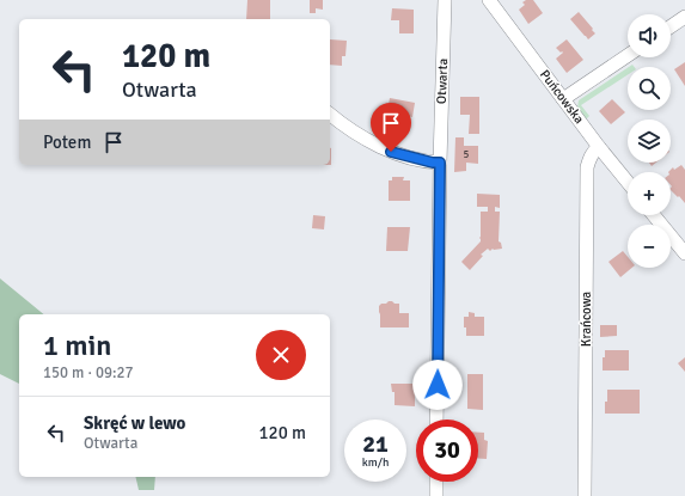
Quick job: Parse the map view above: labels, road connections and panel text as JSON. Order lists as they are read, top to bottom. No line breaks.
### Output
{"streets":{"street":["Otwarta","Puńcowska","Krańcowa"]},"crossings":[["Puńcowska","Krańcowa"]],"house_numbers":["5"],"page":{"map_buttons":["+","−"],"turn":["120 m","Otwarta"],"then":"Potem","heading":["1 min","150 m · 09:27"],"list":[{"name":"Skręć w lewo","note":"Otwarta","value":"120 m"}],"speed":"21 km/h","limit":"30"}}
